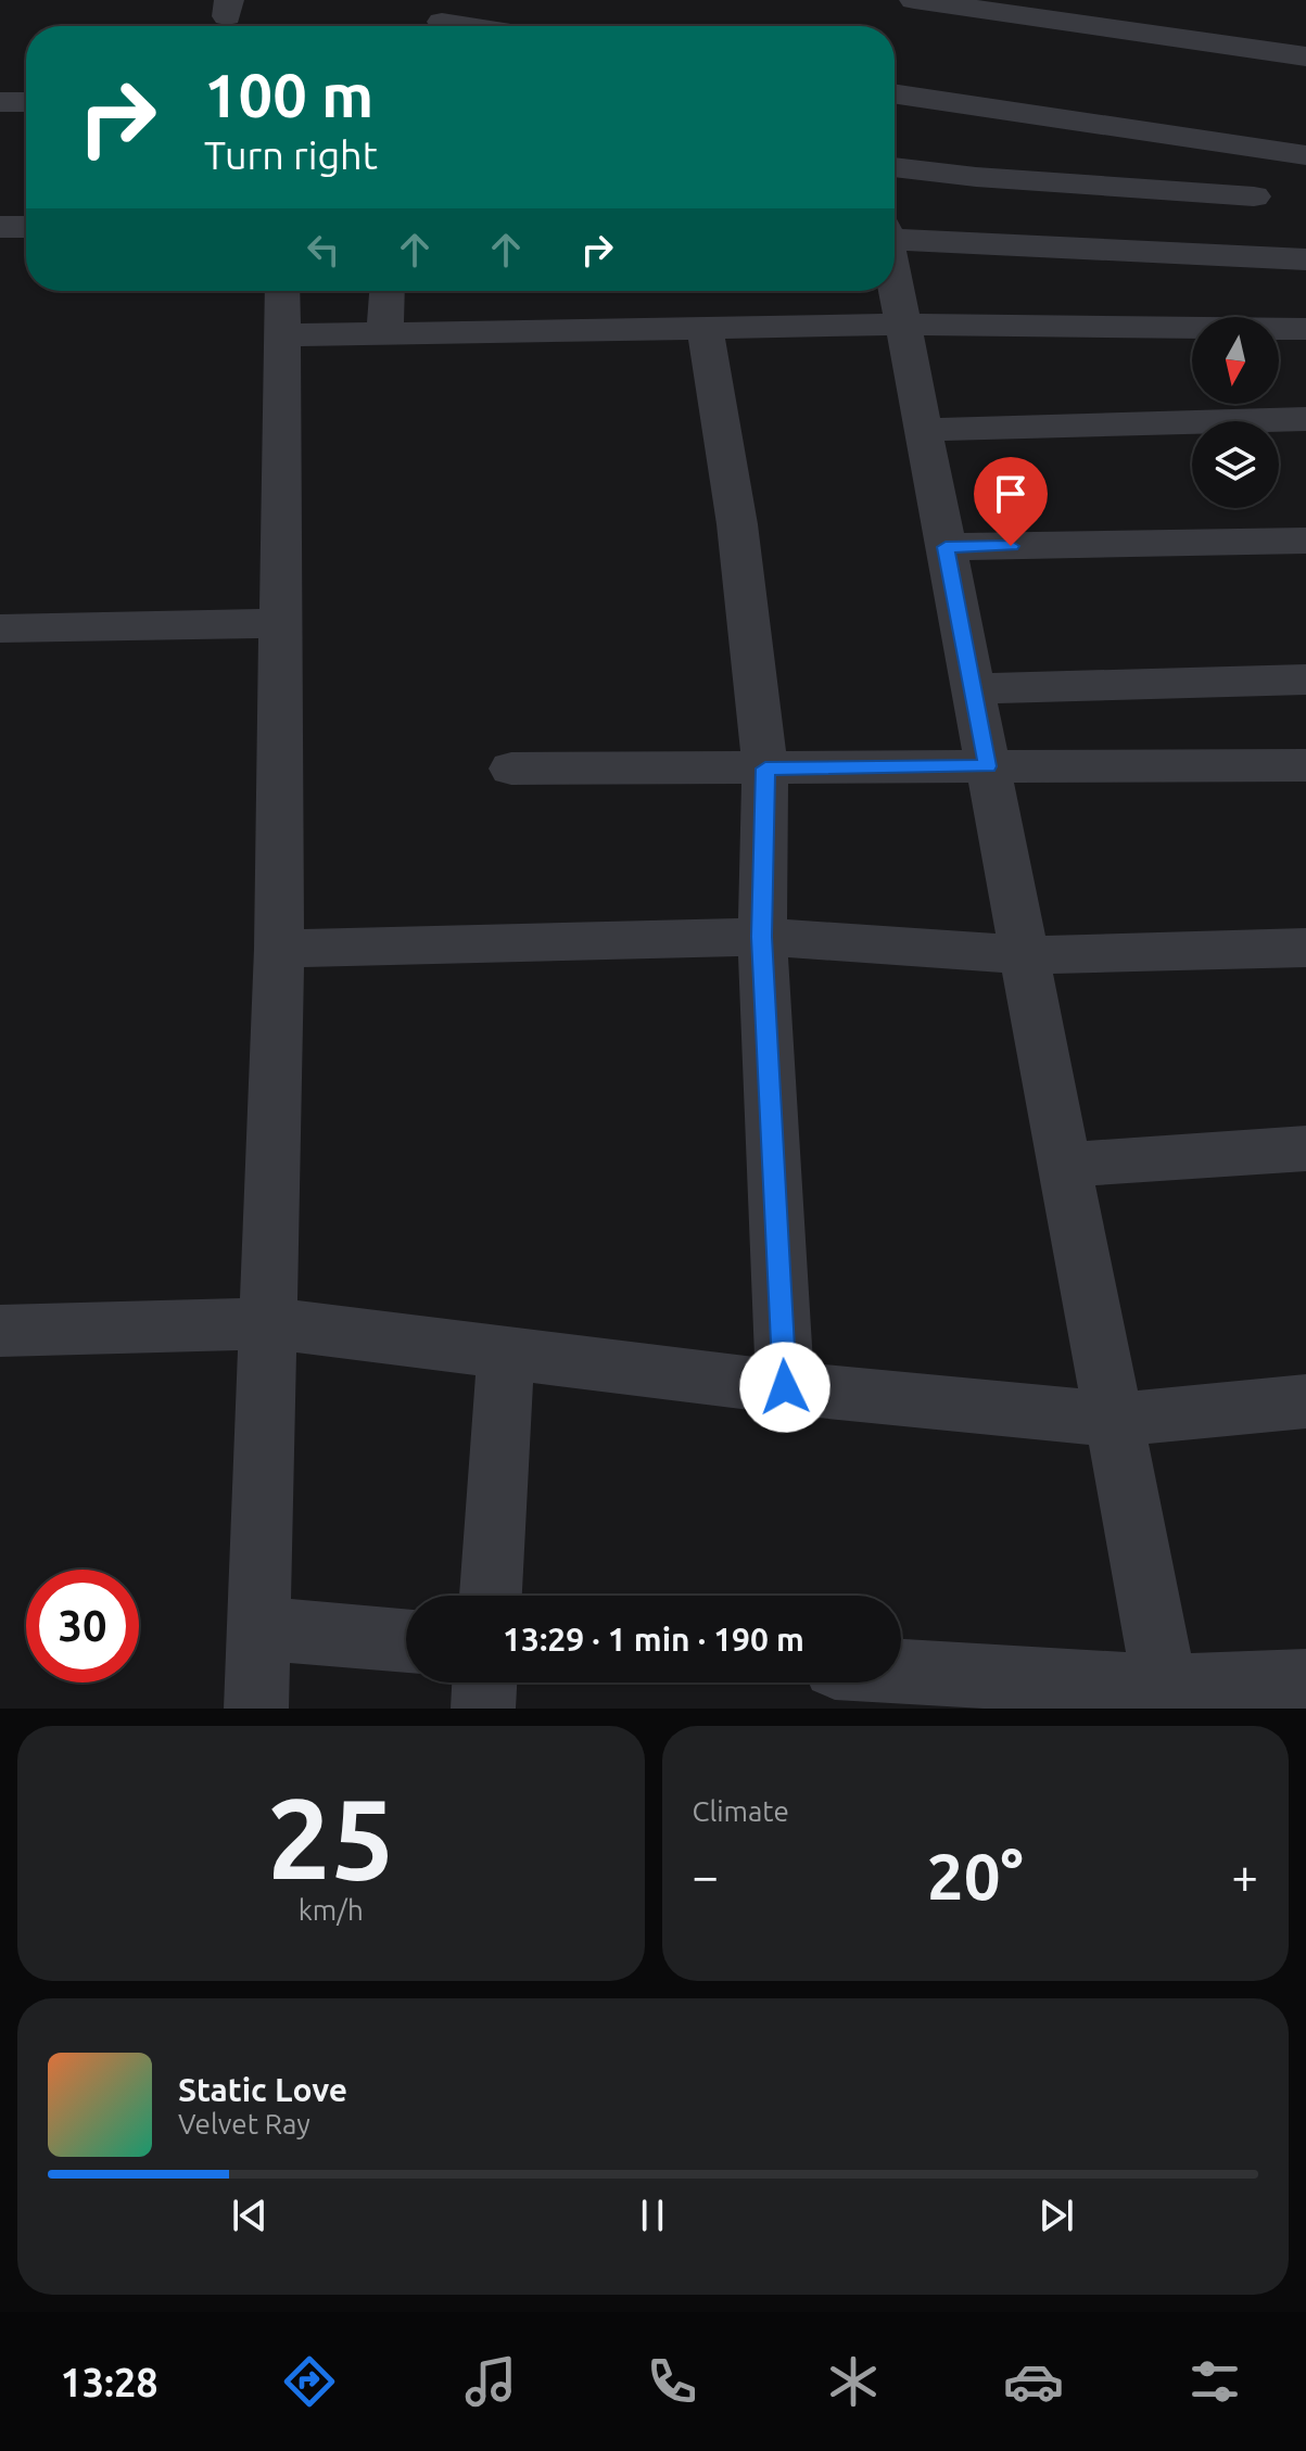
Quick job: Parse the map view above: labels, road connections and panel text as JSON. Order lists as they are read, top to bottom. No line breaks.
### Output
{"north":"bottom","page":{"turn":["100 m","Turn right"],"limit":"30","trip":"13:29 · 1 min · 190 m","tile":[["25","km/h"],"Climate"],"heat":["−","20°","+"],"song":["Static Love","Velvet Ray"],"tabs":"13:28"}}
